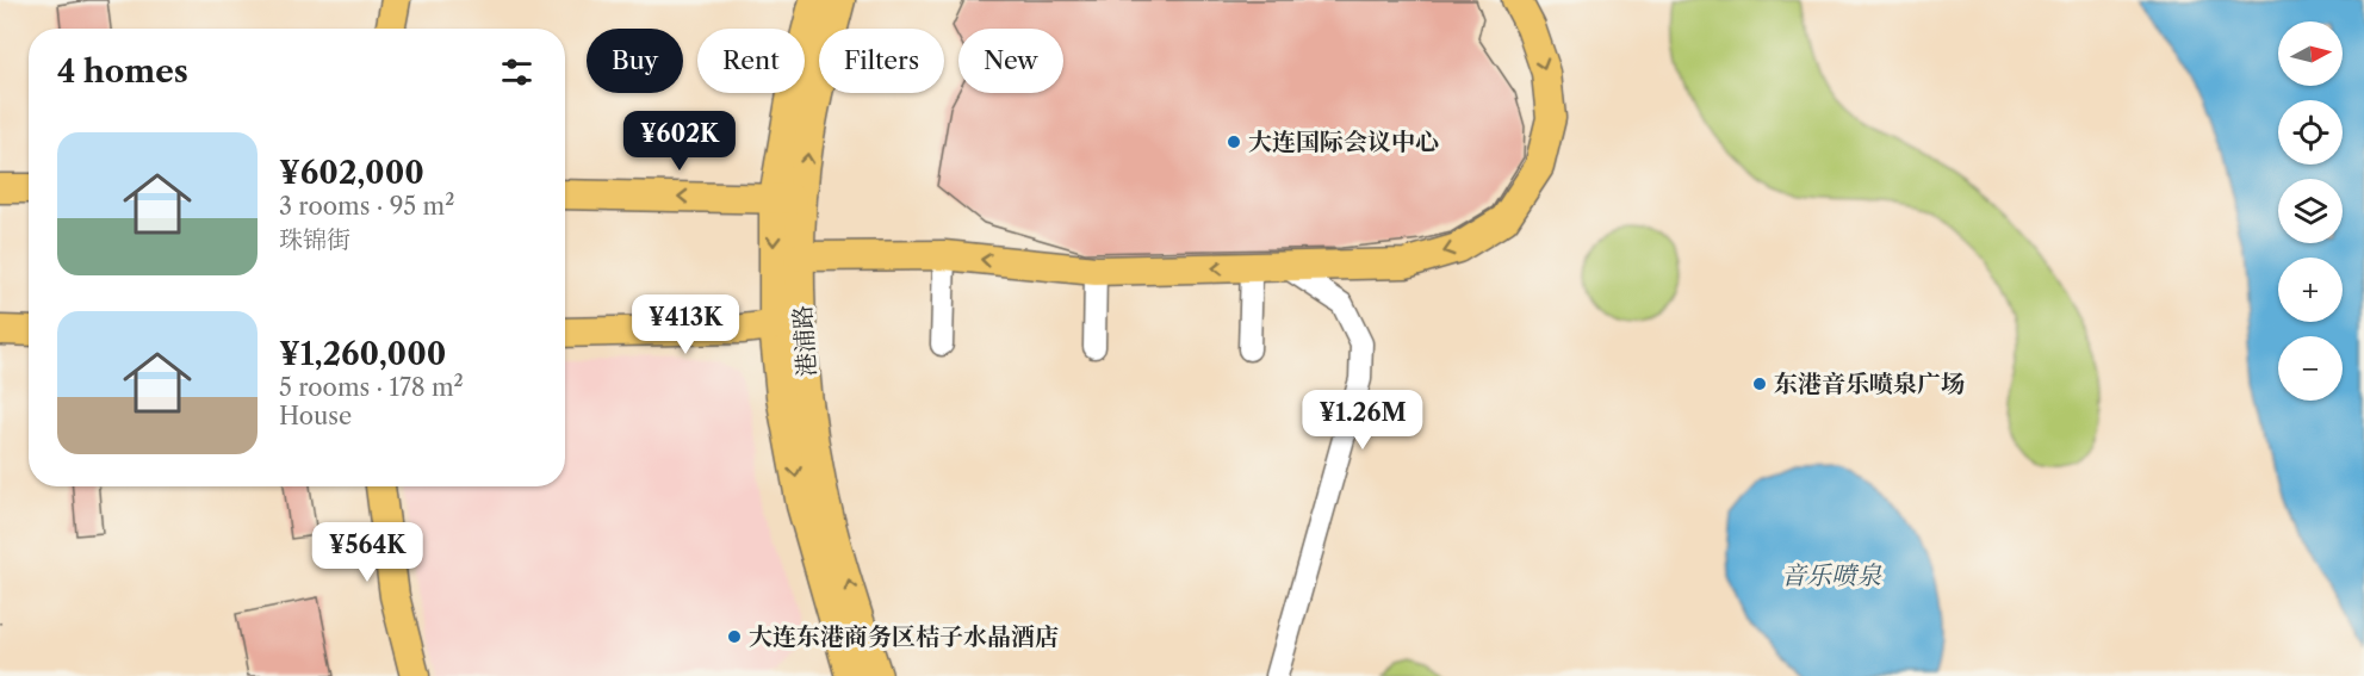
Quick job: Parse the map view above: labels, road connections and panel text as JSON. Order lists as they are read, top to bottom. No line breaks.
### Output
{"streets":{"main road":["港浦路"]},"water":["音乐喷泉"],"places":["大连国际会议中心","东港音乐喷泉广场","大连东港商务区桔子水晶酒店"],"north":"right","page":{"map_buttons":["+","−"],"chip":["Buy","Rent","Filters","New"],"heading":"4 homes","price":["¥602K","¥413K","¥1.26M","¥564K"],"list":[{"name":"¥602,000","note":"3 rooms · 95 m² · 珠锦街"},{"name":"¥1,260,000","note":"5 rooms · 178 m² · House"}]}}
